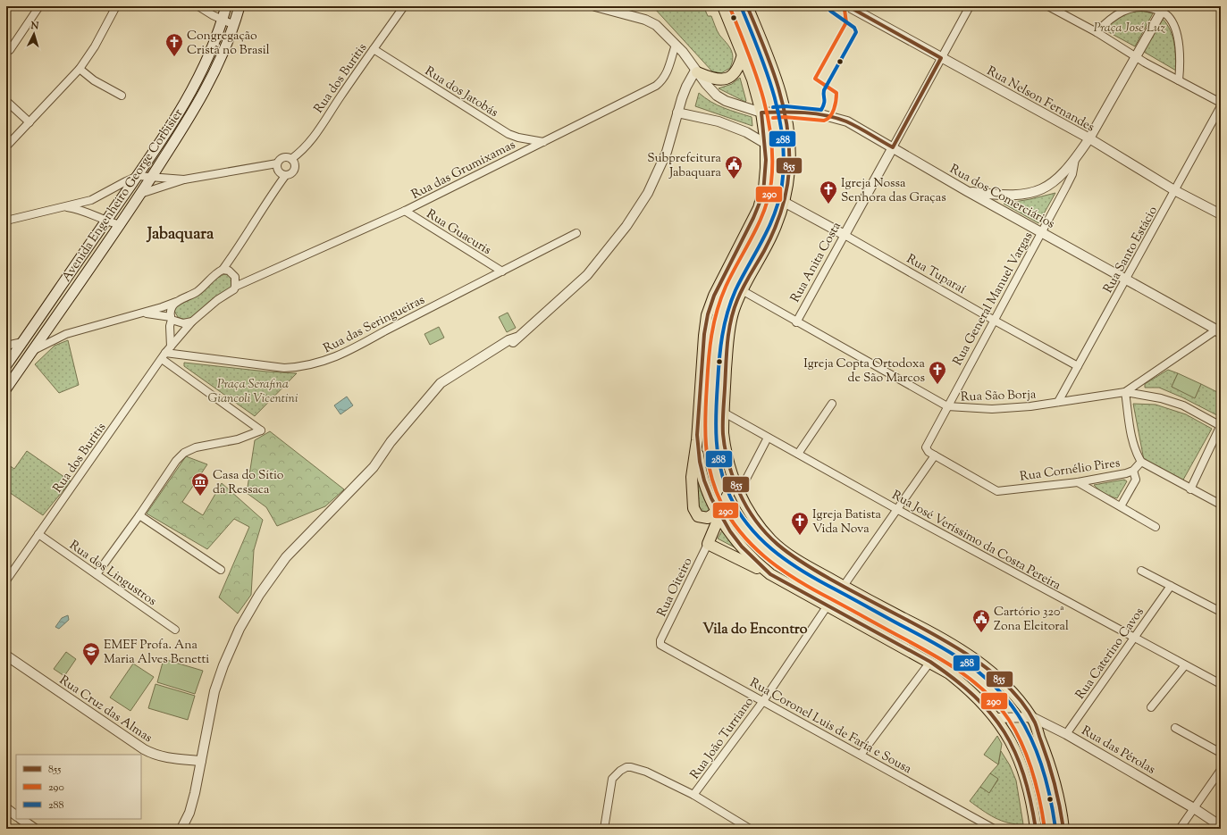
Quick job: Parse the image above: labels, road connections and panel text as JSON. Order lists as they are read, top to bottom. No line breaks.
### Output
{"streets":{"main road":["Avenida Engenheiro George Corbisier"],"street":["Rua dos Buritis","Rua dos Jatobás","Rua Nelson Fernandes","Rua das Grumixamas","Rua dos Comerciários","Rua Guacuris","Rua Santo Estácio","Rua Anita Costa","Rua Tuparaí","Rua General Manuel Vargas","Rua das Seringueiras","Rua São Borja","Rua Cornélio Pires","Rua José Veríssimo da Costa Pereira","Rua dos Lingustros","Rua Oiteiro","Rua Caterino Cavos","Rua Cruz das Almas","Rua Coronel Luis de Faria e Sousa","Rua João Turriano","Rua das Pérolas"]},"crossings":[["Rua dos Buritis","Rua dos Jatobás"],["Rua dos Buritis","Rua das Grumixamas"],["Rua dos Buritis","Rua das Seringueiras"],["Rua dos Buritis","Rua dos Lingustros"],["Rua dos Jatobás","Rua das Grumixamas"],["Rua Nelson Fernandes","Rua Santo Estácio"],["Rua Nelson Fernandes","Rua Anita Costa"],["Rua das Grumixamas","Rua Guacuris"],["Rua dos Comerciários","Rua Santo Estácio"],["Rua dos Comerciários","Rua Anita Costa"],["Rua dos Comerciários","Rua General Manuel Vargas"],["Rua dos Comerciários","Rua São Borja"],["Rua Guacuris","Rua das Seringueiras"],["Rua Santo Estácio","Rua Tuparaí"],["Rua Santo Estácio","Rua São Borja"],["Rua Anita Costa","Rua Tuparaí"],["Rua Anita Costa","Rua São Borja"],["Rua Tuparaí","Rua General Manuel Vargas"],["Rua General Manuel Vargas","Rua São Borja"],["Rua General Manuel Vargas","Rua Cornélio Pires"],["Rua José Veríssimo da Costa Pereira","Rua Caterino Cavos"],["Rua Oiteiro","Rua Coronel Luis de Faria e Sousa"],["Rua Caterino Cavos","Rua das Pérolas"],["Rua Coronel Luis de Faria e Sousa","Rua João Turriano"]],"districts":["Jabaquara","Vila do Encontro"],"parks":["Praça José Luz","Praça Serafina Giancoli Vicentini"],"places":{"church":["Congregação Cristã no Brasil","Igreja Nossa Senhora das Graças","Igreja Copta Ortodoxa de São Marcos","Igreja Batista Vida Nova"],"public building":["Subprefeitura Jabaquara","Cartório 320ª Zona Eleitoral"],"museum":["Casa do Sítio da Ressaca"],"school or university":["EMEF Profa. Ana Maria Alves Benetti"]},"lines":["transit line 855","transit line 290","transit line 288"],"legend":["855","290","288"],"north":"top"}
